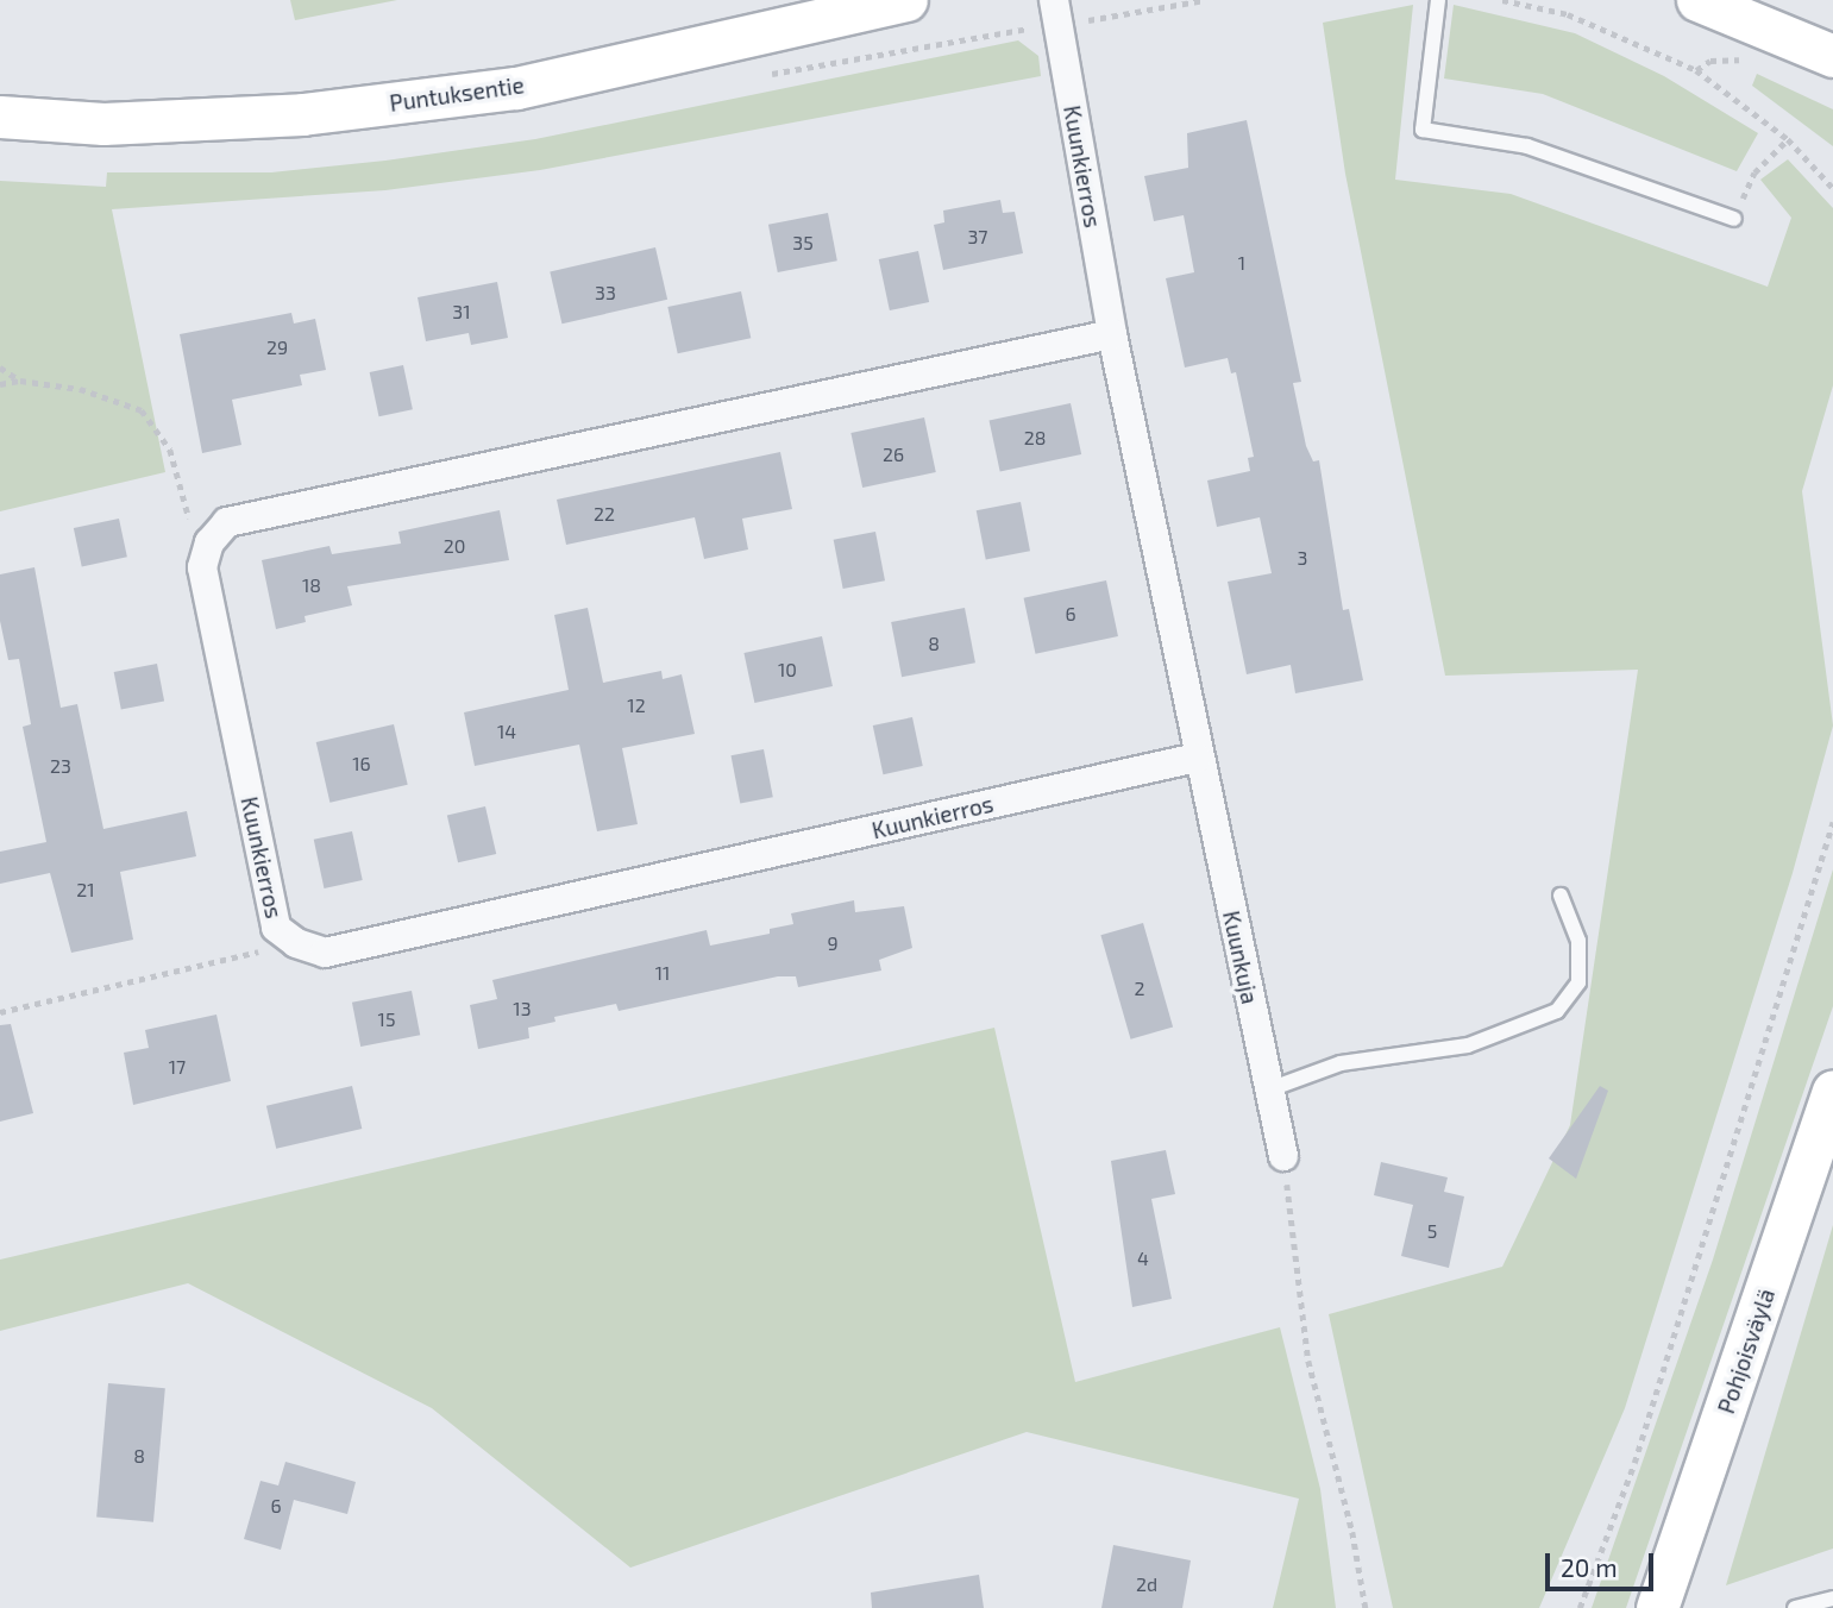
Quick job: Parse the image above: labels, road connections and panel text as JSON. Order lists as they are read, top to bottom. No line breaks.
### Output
{"streets":{"street":["Puntuksentie","Kuunkierros","Kuunkuja","Pohjoisväylä"]},"crossings":[["Kuunkierros","Kuunkuja"]],"house_numbers":["37","35","1","33","31","29","28","26","22","20","3","18","6","8","10","12","14","16","23","21","9","11","2","13","15","17","5","4","8","6","2d"],"scale_bar":"20 m"}
